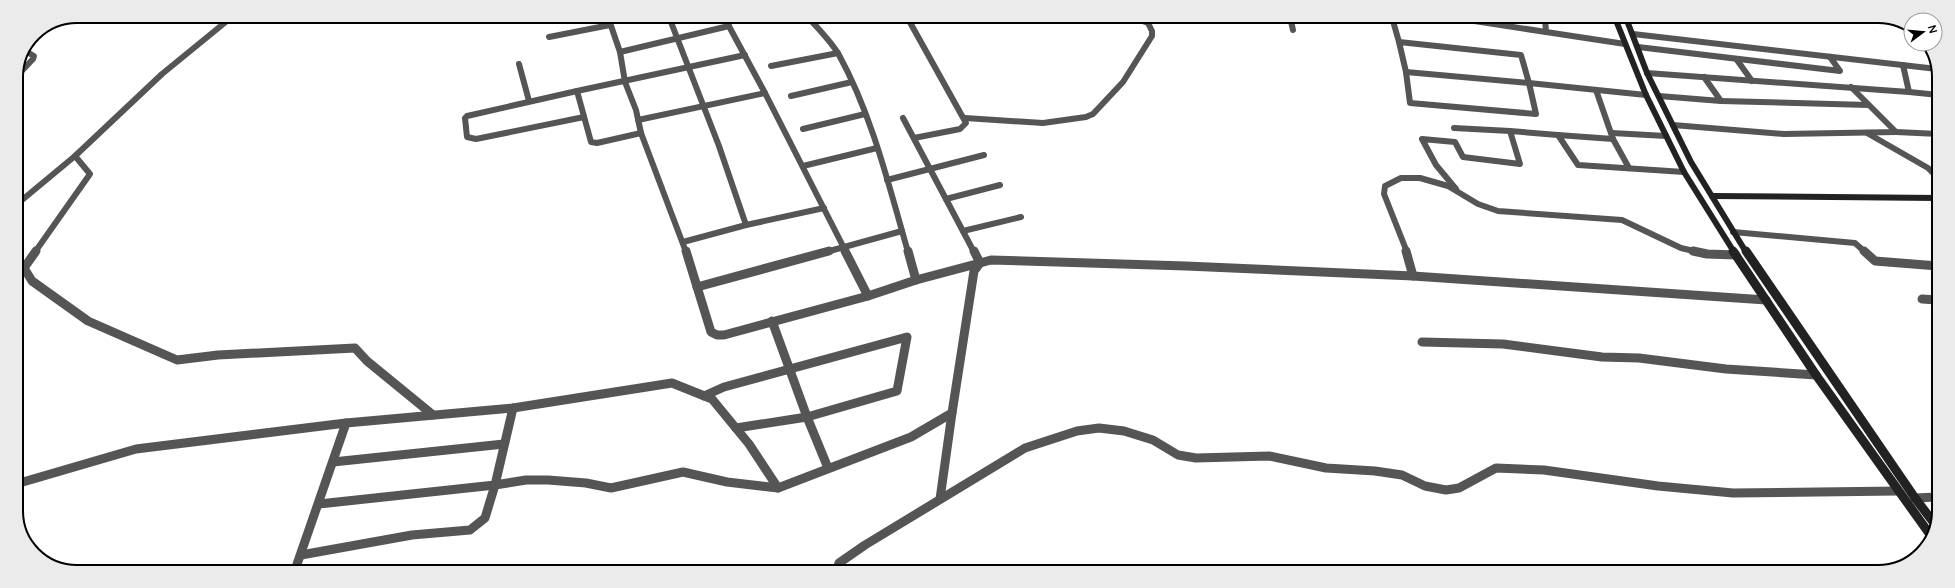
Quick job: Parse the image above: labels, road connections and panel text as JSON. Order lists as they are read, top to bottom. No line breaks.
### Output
{"north":"right"}
